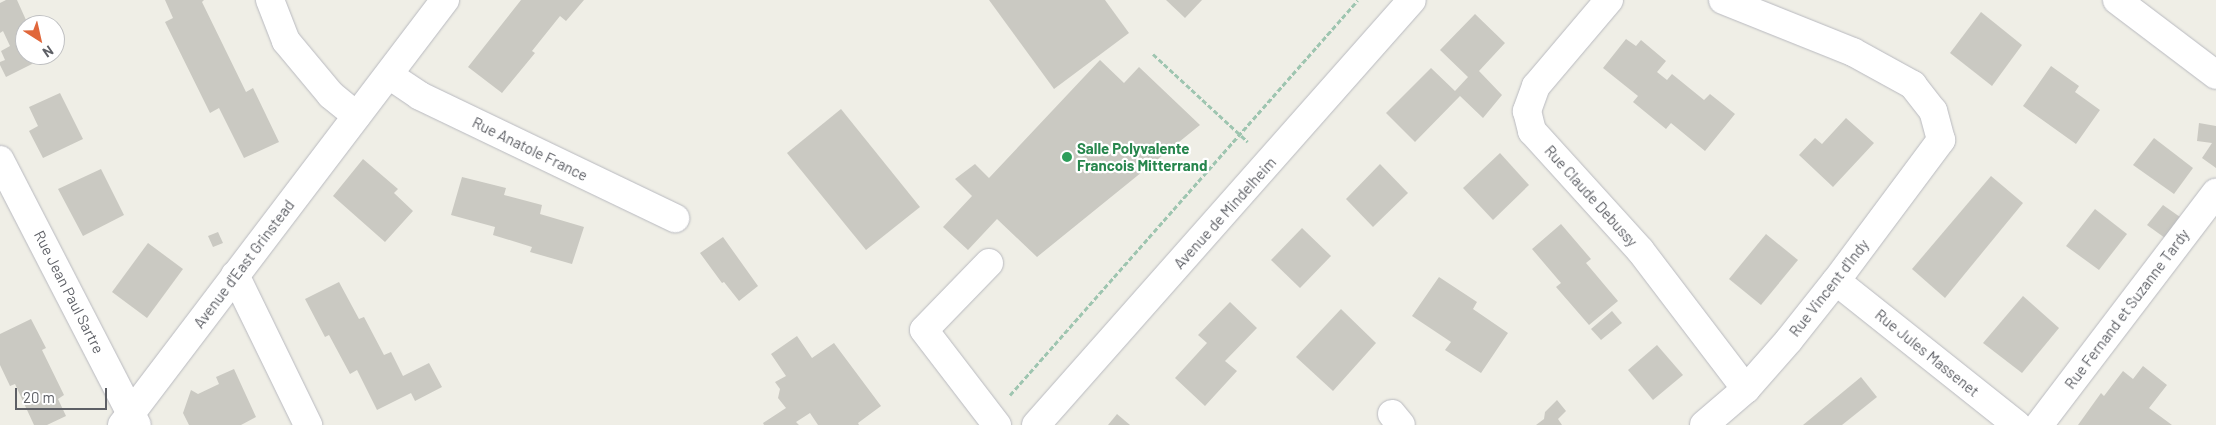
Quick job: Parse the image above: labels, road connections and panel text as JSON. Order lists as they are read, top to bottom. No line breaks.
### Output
{"streets":{"street":["Rue Anatole France","Rue Claude Debussy","Avenue de Mindelheim","Avenue d'East Grinstead","Rue Vincent d'Indy","Rue Jean Paul Sartre","Rue Fernand et Suzanne Tardy","Rue Jules Massenet"]},"crossings":[["Rue Anatole France","Avenue d'East Grinstead"],["Rue Claude Debussy","Rue Vincent d'Indy"],["Avenue d'East Grinstead","Rue Jean Paul Sartre"],["Rue Vincent d'Indy","Rue Jules Massenet"]],"places":["Salle Polyvalente Francois Mitterrand"],"scale_bar":"20 m","north":"bottom right"}
